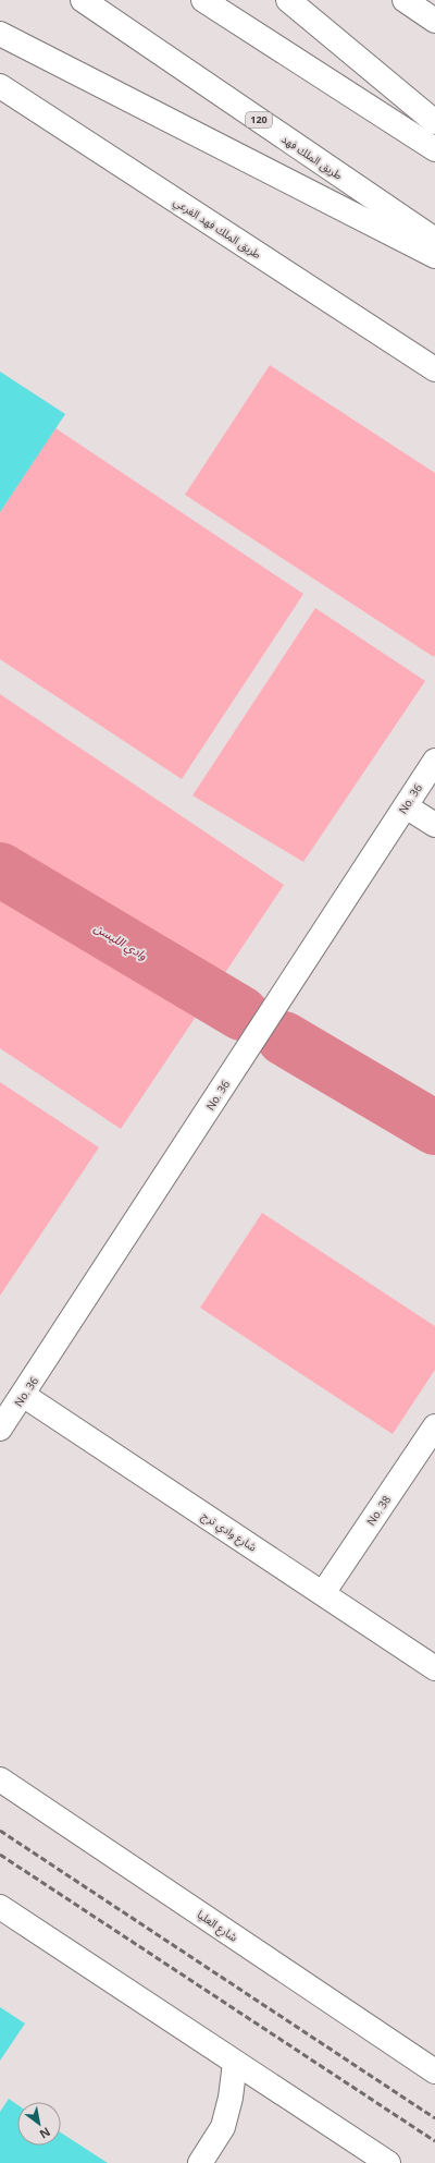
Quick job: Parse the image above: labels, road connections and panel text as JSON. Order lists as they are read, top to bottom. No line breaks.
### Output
{"streets":{"main road":["120","طريق الملك فهد","طريق الملك فهد الفرعي","No. 36","No. 38","شارع وادي ترج","شارع العليا"]},"crossings":[["No. 36","شارع وادي ترج"],["No. 38","شارع وادي ترج"]],"water":["وادي الليسن"],"north":"bottom right"}
